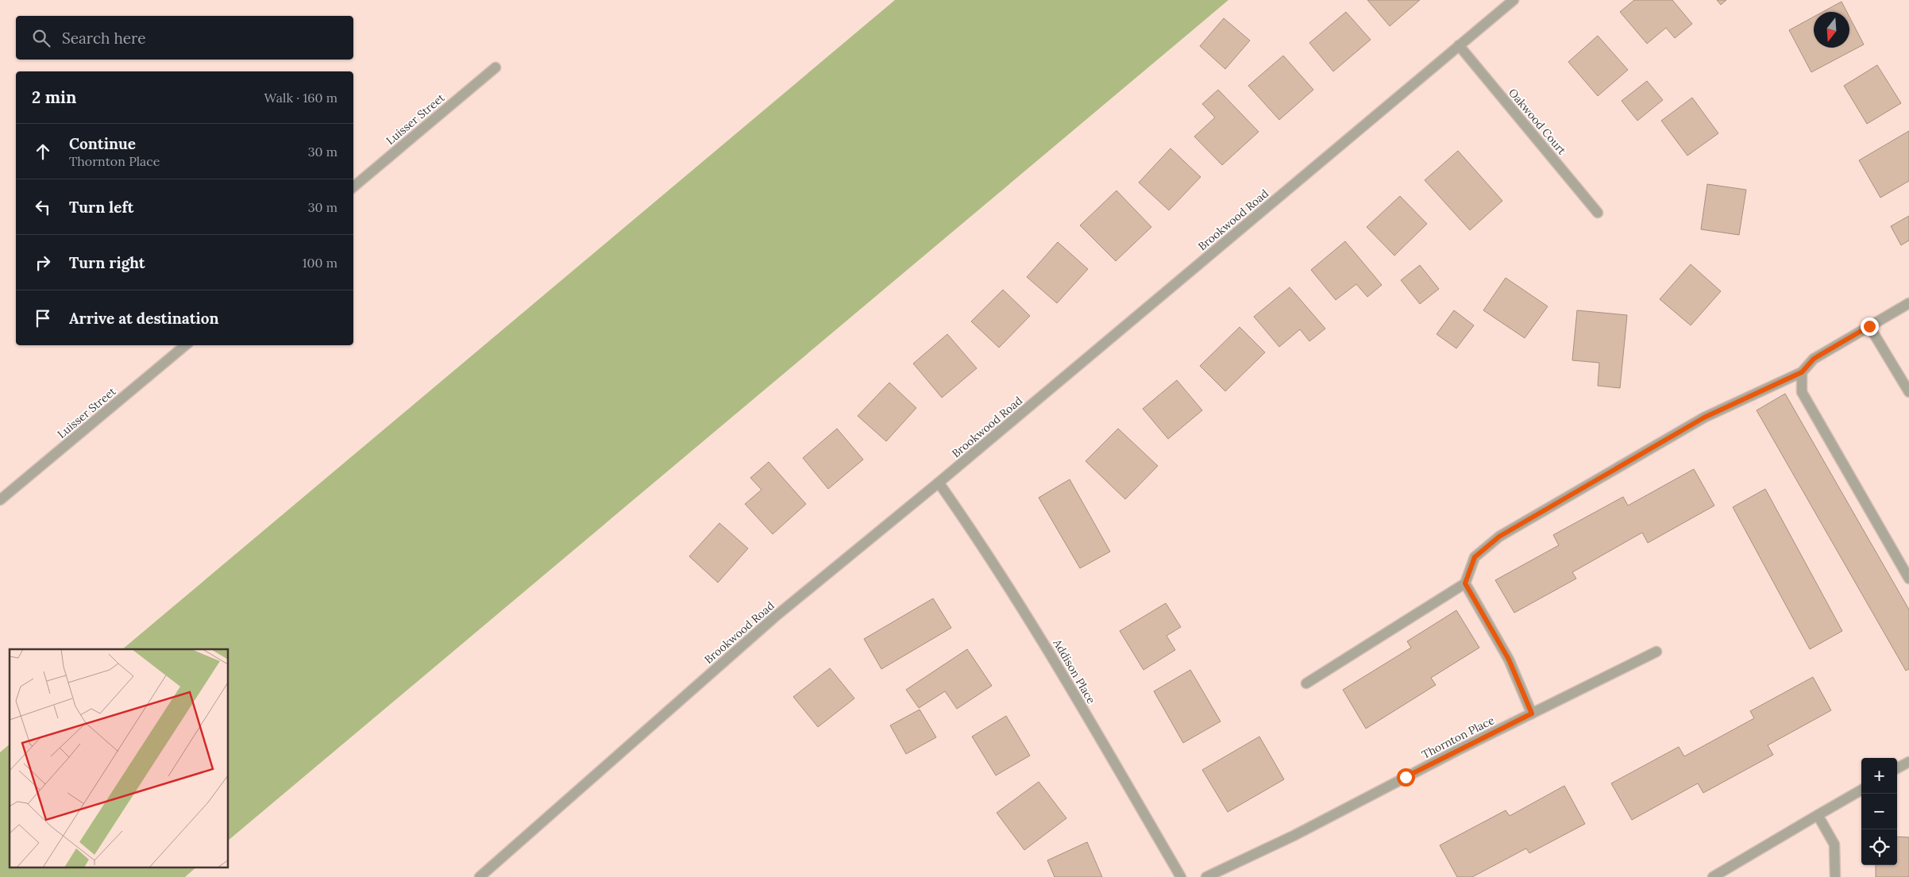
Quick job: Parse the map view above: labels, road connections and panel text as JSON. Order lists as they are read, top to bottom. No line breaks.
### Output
{"streets":{"street":["Luisser Street","Oakwood Court","Brookwood Road","Addison Place","Thornton Place"]},"crossings":[["Oakwood Court","Brookwood Road"],["Brookwood Road","Addison Place"]],"north":"bottom","page":{"search":"Search here","heading":["2 min","Walk · 160 m"],"list":[["Continue","Thornton Place","30 m"],["Turn left","30 m"],["Turn right","100 m"],"Arrive at destination"],"map_buttons":["+","−"]}}
